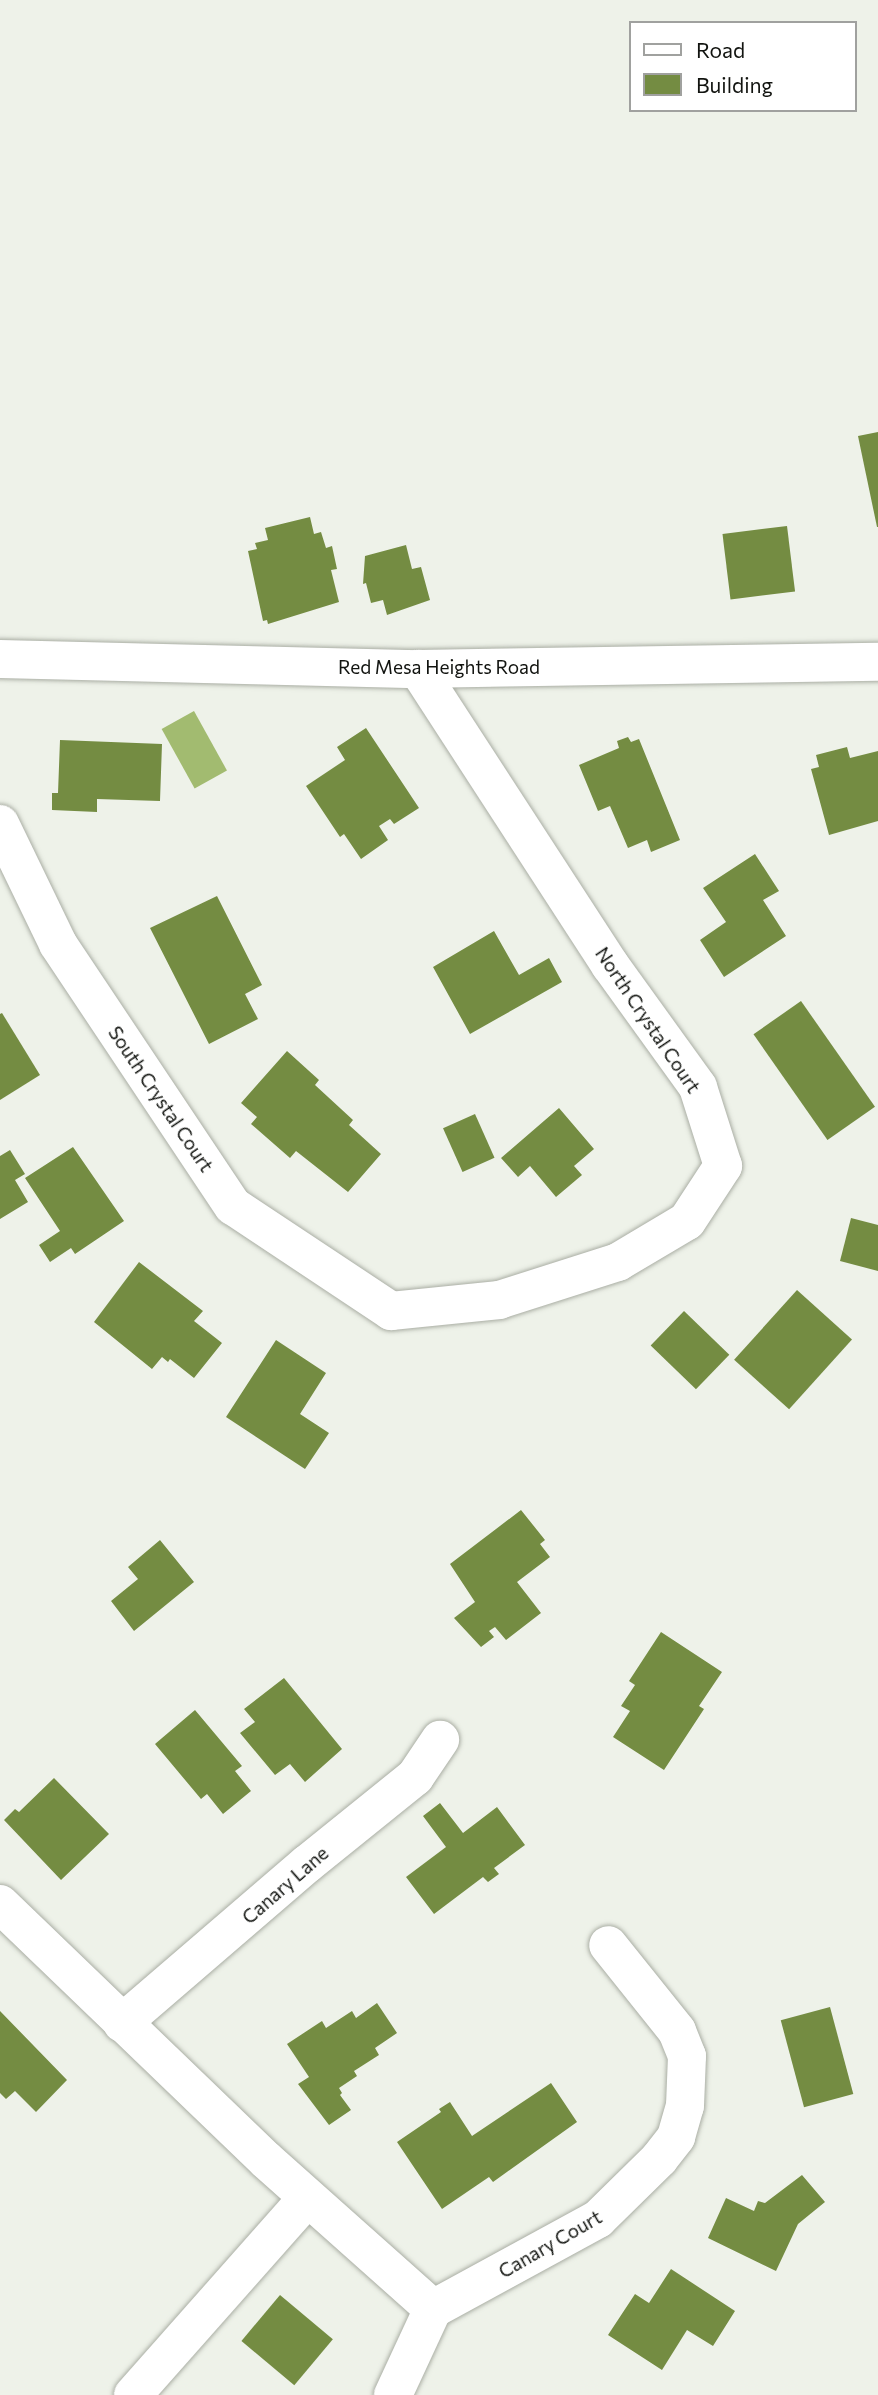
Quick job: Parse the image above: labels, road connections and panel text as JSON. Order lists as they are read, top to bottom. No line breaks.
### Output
{"streets":{"street":["Red Mesa Heights Road","North Crystal Court","South Crystal Court","Canary Lane","Canary Court"]},"crossings":[["Red Mesa Heights Road","North Crystal Court"],["North Crystal Court","South Crystal Court"]],"legend":["Road","Building"]}
